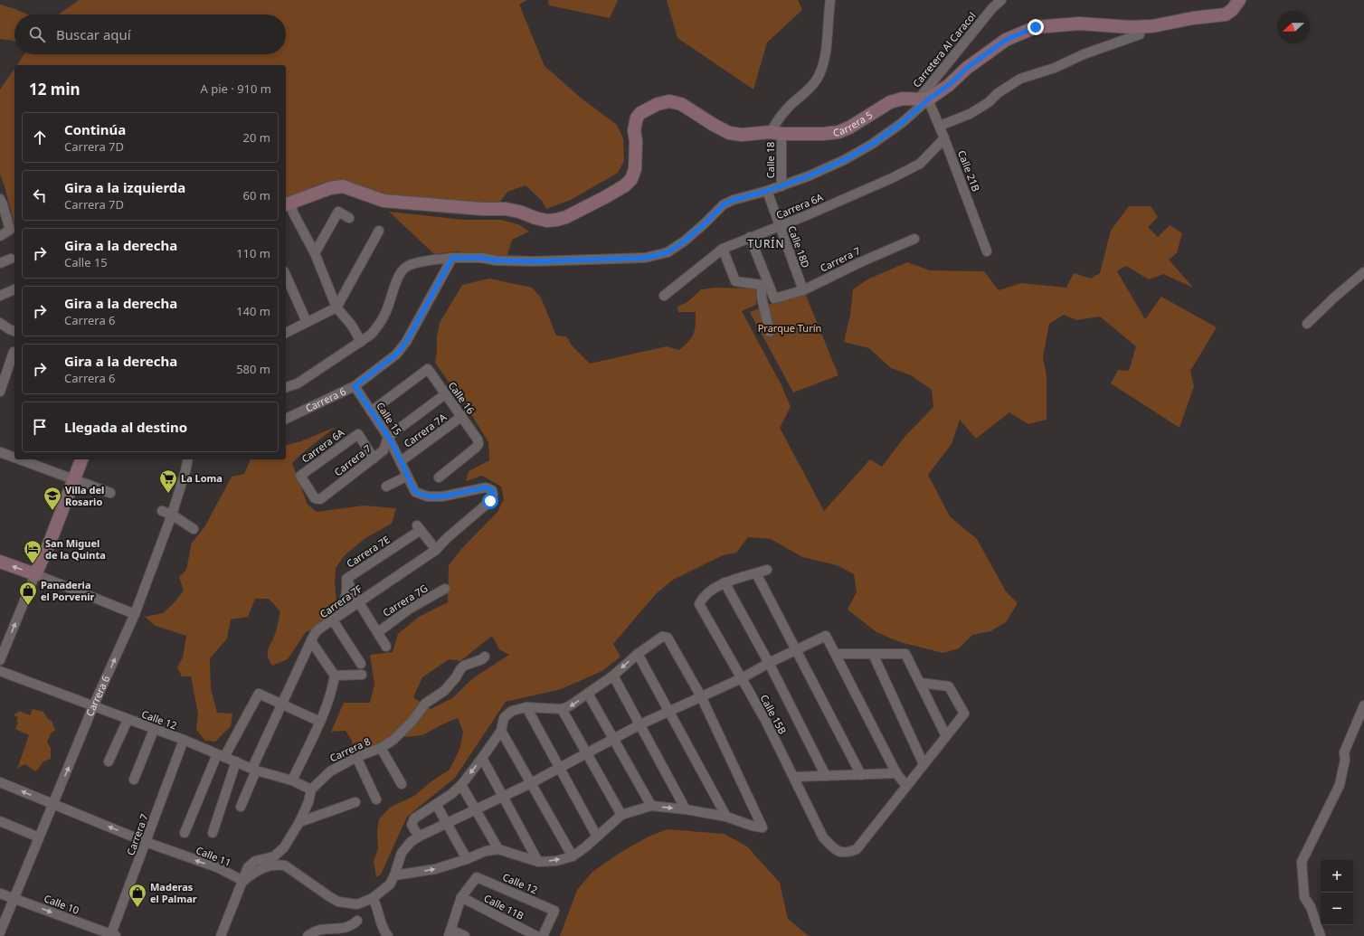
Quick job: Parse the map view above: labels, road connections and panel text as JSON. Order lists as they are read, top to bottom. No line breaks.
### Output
{"streets":{"street":["Carretera Al Caracol","Carrera 5","Calle 18","Calle 21B","Carrera 6A","Calle 18D","Carrera 7","Calle 16","Carrera 6","Calle 15","Carrera 7A","Carrera 7E","Carrera 7G","Carrera 7F","Calle 15B","Calle 12","Carrera 8","Calle 11","Calle 10","Calle 11B"]},"crossings":[["Carretera Al Caracol","Carrera 5"],["Carretera Al Caracol","Calle 21B"],["Carrera 5","Calle 18"],["Carrera 5","Calle 21B"],["Calle 21B","Carrera 6A"],["Carrera 6A","Calle 18D"],["Carrera 6A","Carrera 7"],["Calle 18D","Carrera 7"],["Carrera 7","Calle 16"],["Carrera 7","Calle 15"],["Carrera 7","Calle 12"],["Carrera 7","Calle 11"],["Carrera 7","Calle 10"],["Calle 16","Calle 15"],["Calle 16","Carrera 7A"],["Carrera 6","Calle 15"],["Carrera 6","Calle 12"],["Carrera 6","Calle 11"],["Carrera 6","Calle 10"],["Calle 15","Carrera 7A"],["Calle 15","Carrera 7F"],["Carrera 7E","Carrera 7F"],["Carrera 7F","Calle 12"],["Calle 12","Carrera 8"],["Calle 12","Calle 11B"],["Carrera 8","Calle 11"]],"one_way":["Calle 11","Calle 10"],"districts":["TURÍN"],"parks":["Prarque Turín"],"places":{"supermarket":["La Loma"],"school or university":["Villa del Rosario"],"hotel":["San Miguel de la Quinta"],"shop":["Panaderia el Porvenir","Maderas el Palmar"]},"north":"left","page":{"search":"Buscar aquí","heading":["12 min","A pie · 910 m"],"list":[["Continúa","Carrera 7D","20 m"],["Gira a la izquierda","Carrera 7D","60 m"],["Gira a la derecha","Calle 15","110 m"],["Gira a la derecha","Carrera 6","140 m"],["Gira a la derecha","Carrera 6","580 m"],"Llegada al destino"],"map_buttons":["+","−"]}}
